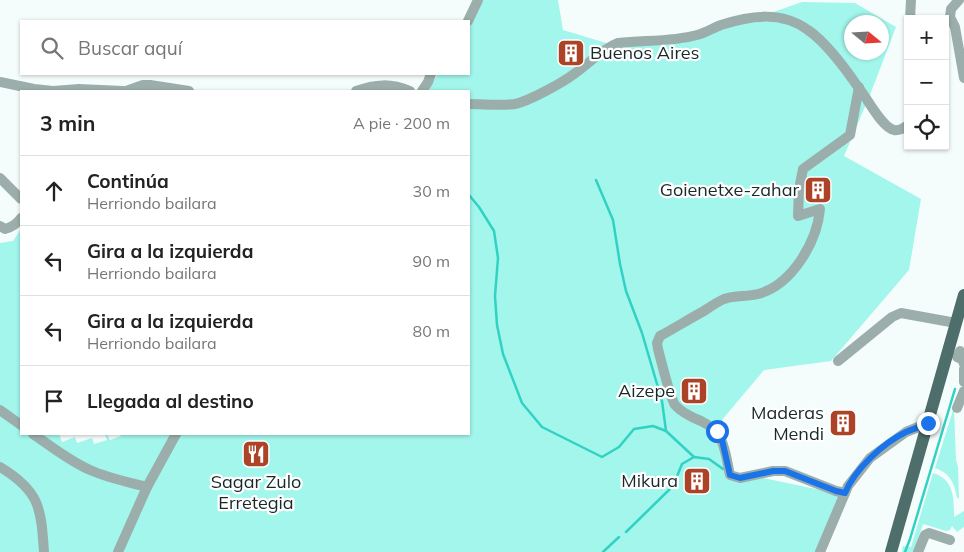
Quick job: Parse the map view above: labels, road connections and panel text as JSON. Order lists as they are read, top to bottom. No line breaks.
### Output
{"places":{"building":["Buenos Aires","Goienetxe-zahar","Aizepe","Maderas Mendi","Mikura"],"restaurant":["Sagar Zulo Erretegia"]},"north":"right","page":{"map_buttons":["+","−"],"search":"Buscar aquí","heading":["3 min","A pie · 200 m"],"list":[["Continúa","Herriondo bailara","30 m"],["Gira a la izquierda","Herriondo bailara","90 m"],["Gira a la izquierda","Herriondo bailara","80 m"],"Llegada al destino"]}}
